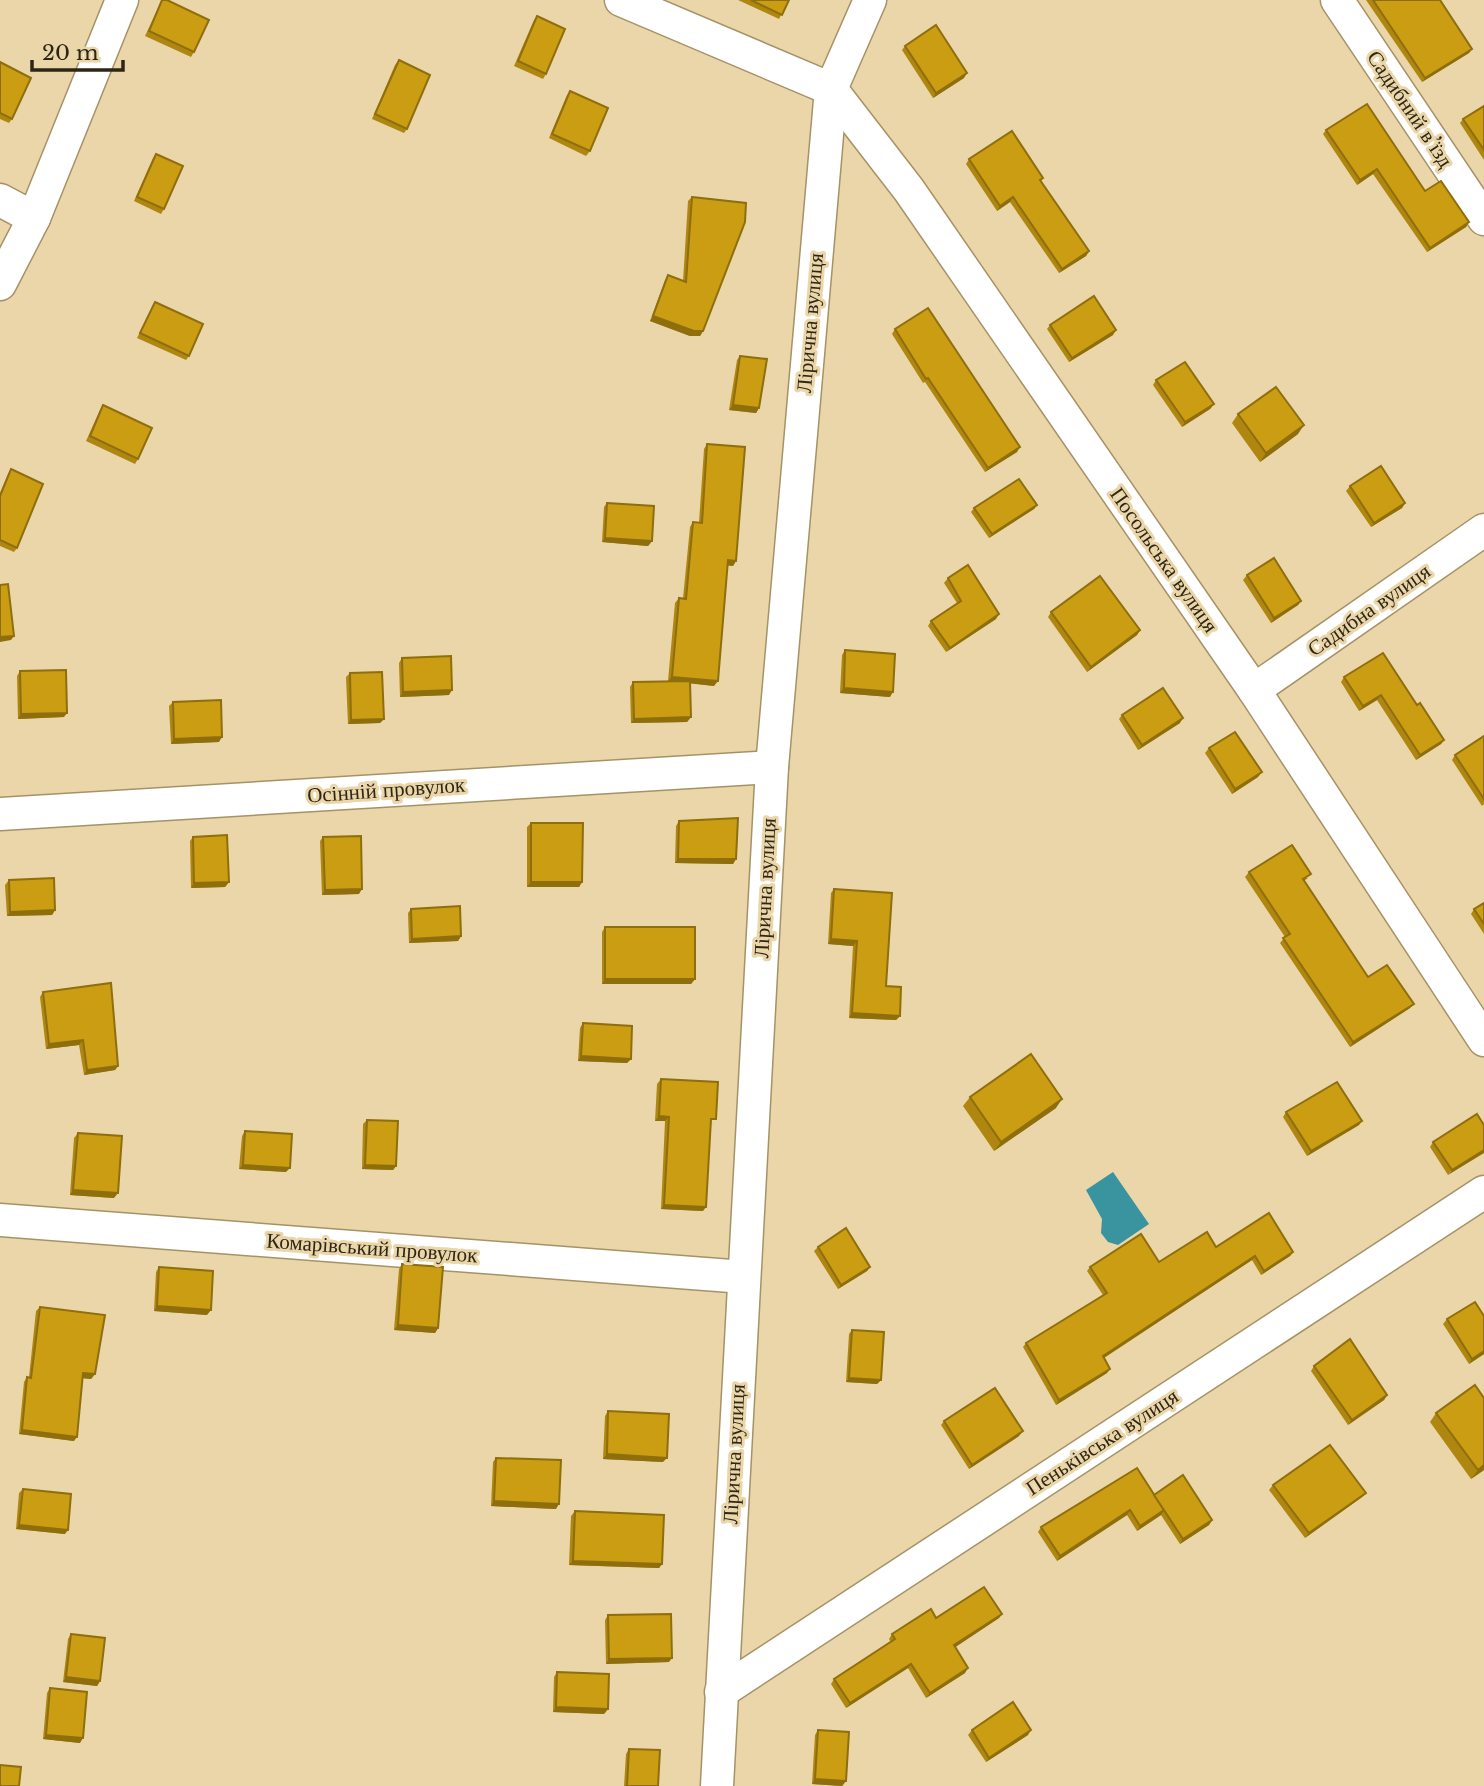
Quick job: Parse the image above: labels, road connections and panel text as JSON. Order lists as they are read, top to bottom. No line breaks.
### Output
{"streets":{"street":["Садибний в’їзд","Лірична вулиця","Посольська вулиця","Садибна вулиця","Осінній провулок","Комарівський провулок","Пеньківська вулиця"]},"crossings":[["Лірична вулиця","Посольська вулиця"],["Лірична вулиця","Осінній провулок"],["Лірична вулиця","Комарівський провулок"],["Лірична вулиця","Пеньківська вулиця"],["Посольська вулиця","Садибна вулиця"]],"scale_bar":"20 m"}
